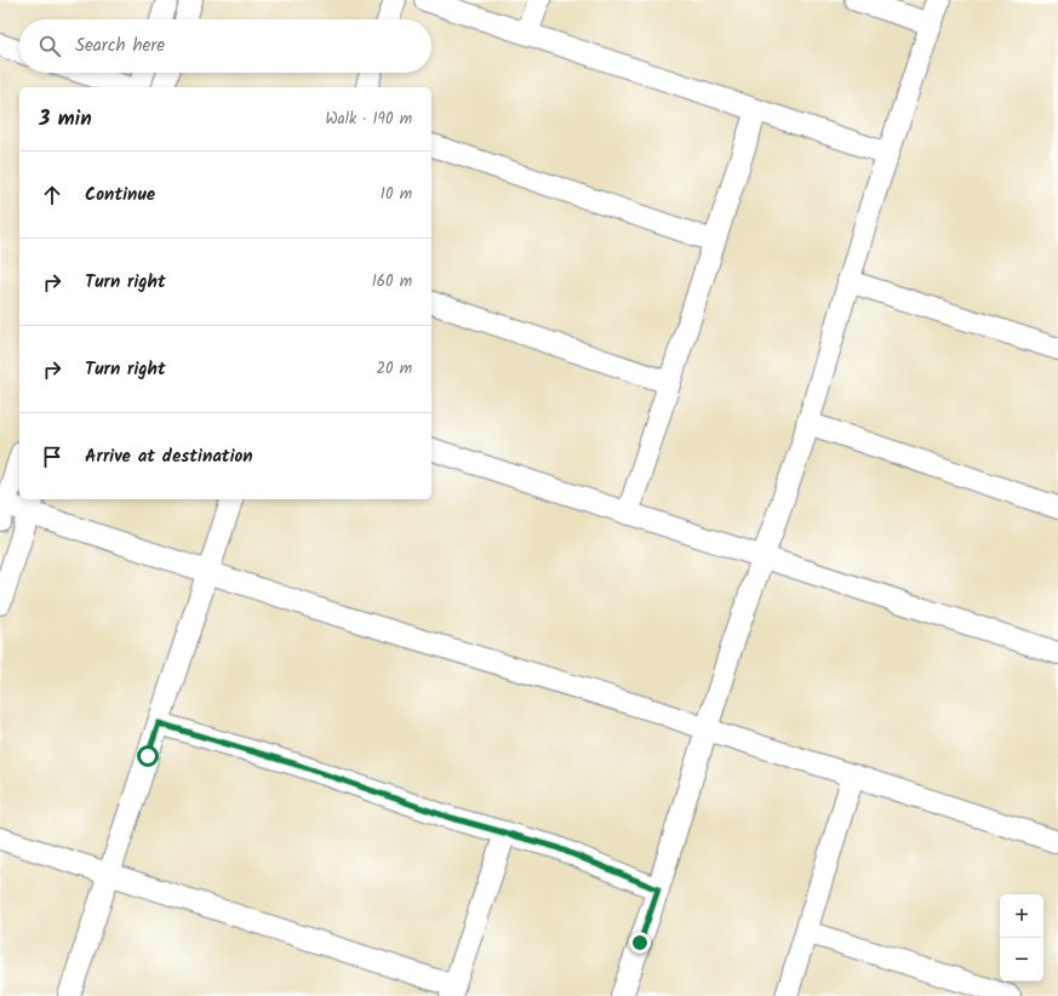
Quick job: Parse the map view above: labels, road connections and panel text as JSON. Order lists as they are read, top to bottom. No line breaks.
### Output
{"page":{"search":"Search here","heading":["3 min","Walk · 190 m"],"list":[["Continue","10 m"],["Turn right","160 m"],["Turn right","20 m"],"Arrive at destination"],"map_buttons":["+","−"]}}
